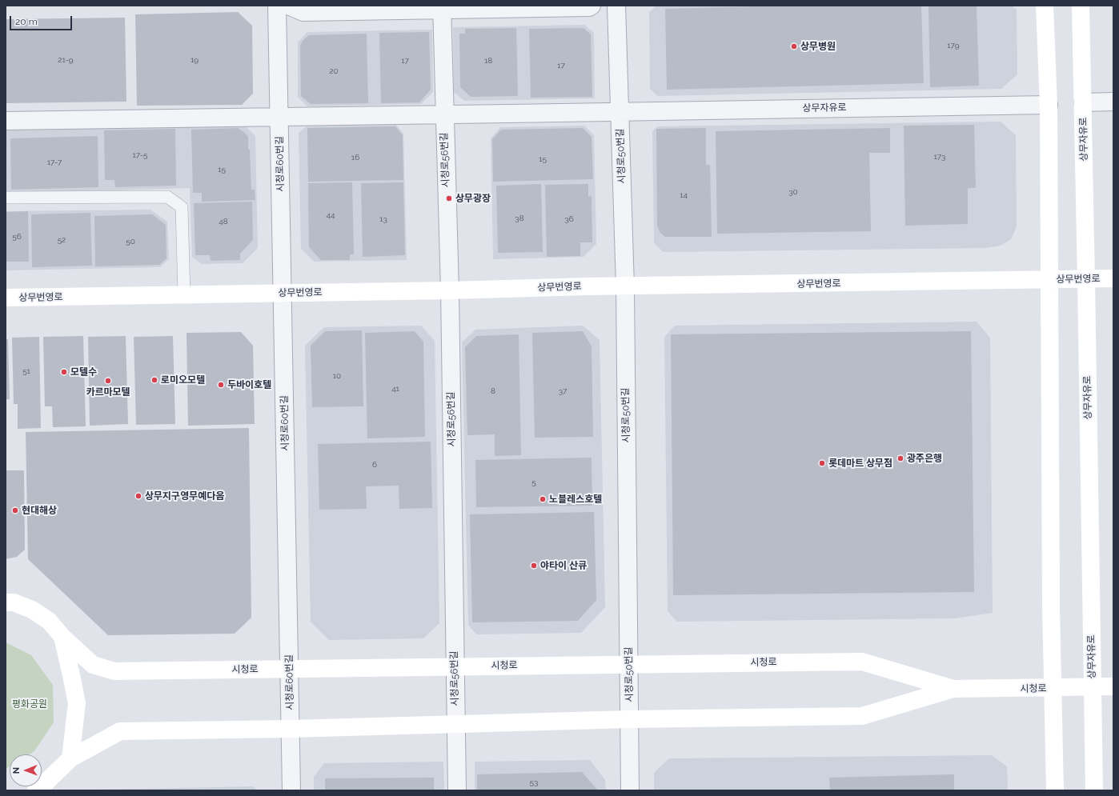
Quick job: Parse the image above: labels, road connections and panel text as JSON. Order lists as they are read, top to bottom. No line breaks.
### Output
{"streets":{"street":["상무자유로","시청로50번길","시청로56번길","시청로60번길","상무번영로","시청로"]},"crossings":[["상무자유로","시청로50번길"],["상무자유로","상무번영로"],["상무자유로","시청로"],["시청로50번길","상무번영로"],["시청로50번길","시청로"],["시청로56번길","상무번영로"],["시청로56번길","시청로"],["시청로60번길","상무번영로"],["시청로60번길","시청로"]],"parks":["평화공원"],"places":["상무병원","상무광장","모텔수","로미오모텔","카르마모텔","두바이호텔","광주은행","롯데마트 상무점","상무지구영무예다음","노블레스호텔","현대해상","야타이 산큐"],"house_numbers":["179","21-9","19","17","18","17","20","17-5","173","16","15","17-7","15","30","14","44","38","13","36","48","56","52","50","51","10","41","8","37","6","5","53"],"scale_bar":"20 m","north":"left"}
